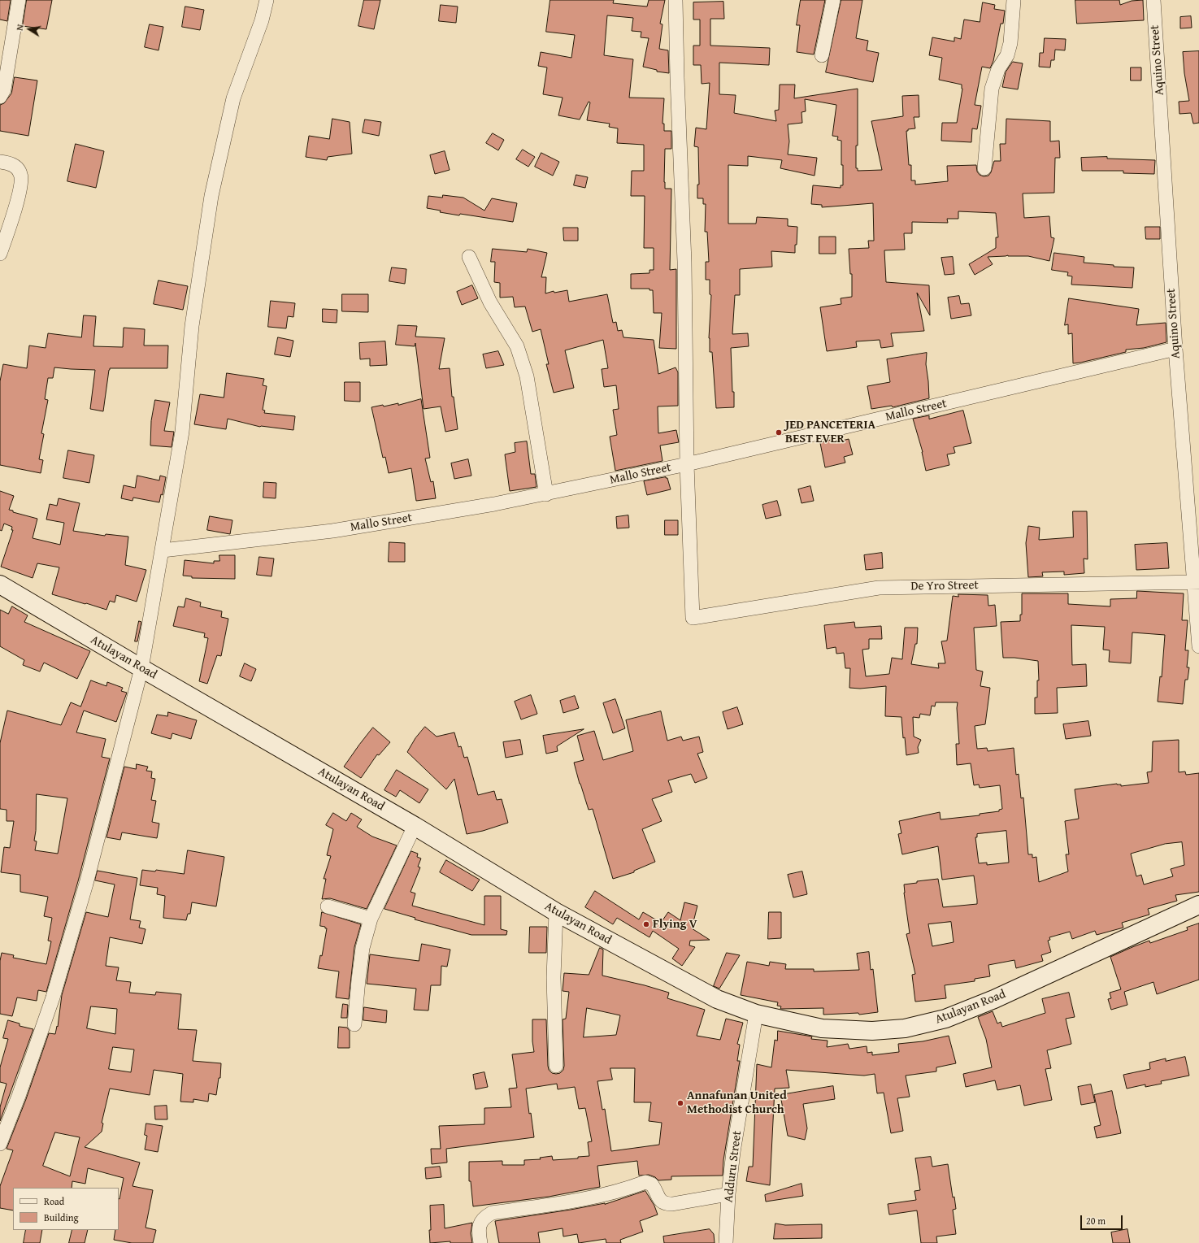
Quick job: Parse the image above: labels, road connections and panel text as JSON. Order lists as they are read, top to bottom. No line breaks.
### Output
{"streets":{"main road":["Atulayan Road"],"street":["Aquino Street","Mallo Street","De Yro Street","Adduru Street"]},"crossings":[["Aquino Street","Mallo Street"],["Aquino Street","De Yro Street"],["Mallo Street","De Yro Street"],["Atulayan Road","Adduru Street"]],"places":["JED PANCETERIA BEST EVER","Flying V","Annafunan United Methodist Church"],"legend":["Road","Building"],"scale_bar":"20 m","north":"left"}
